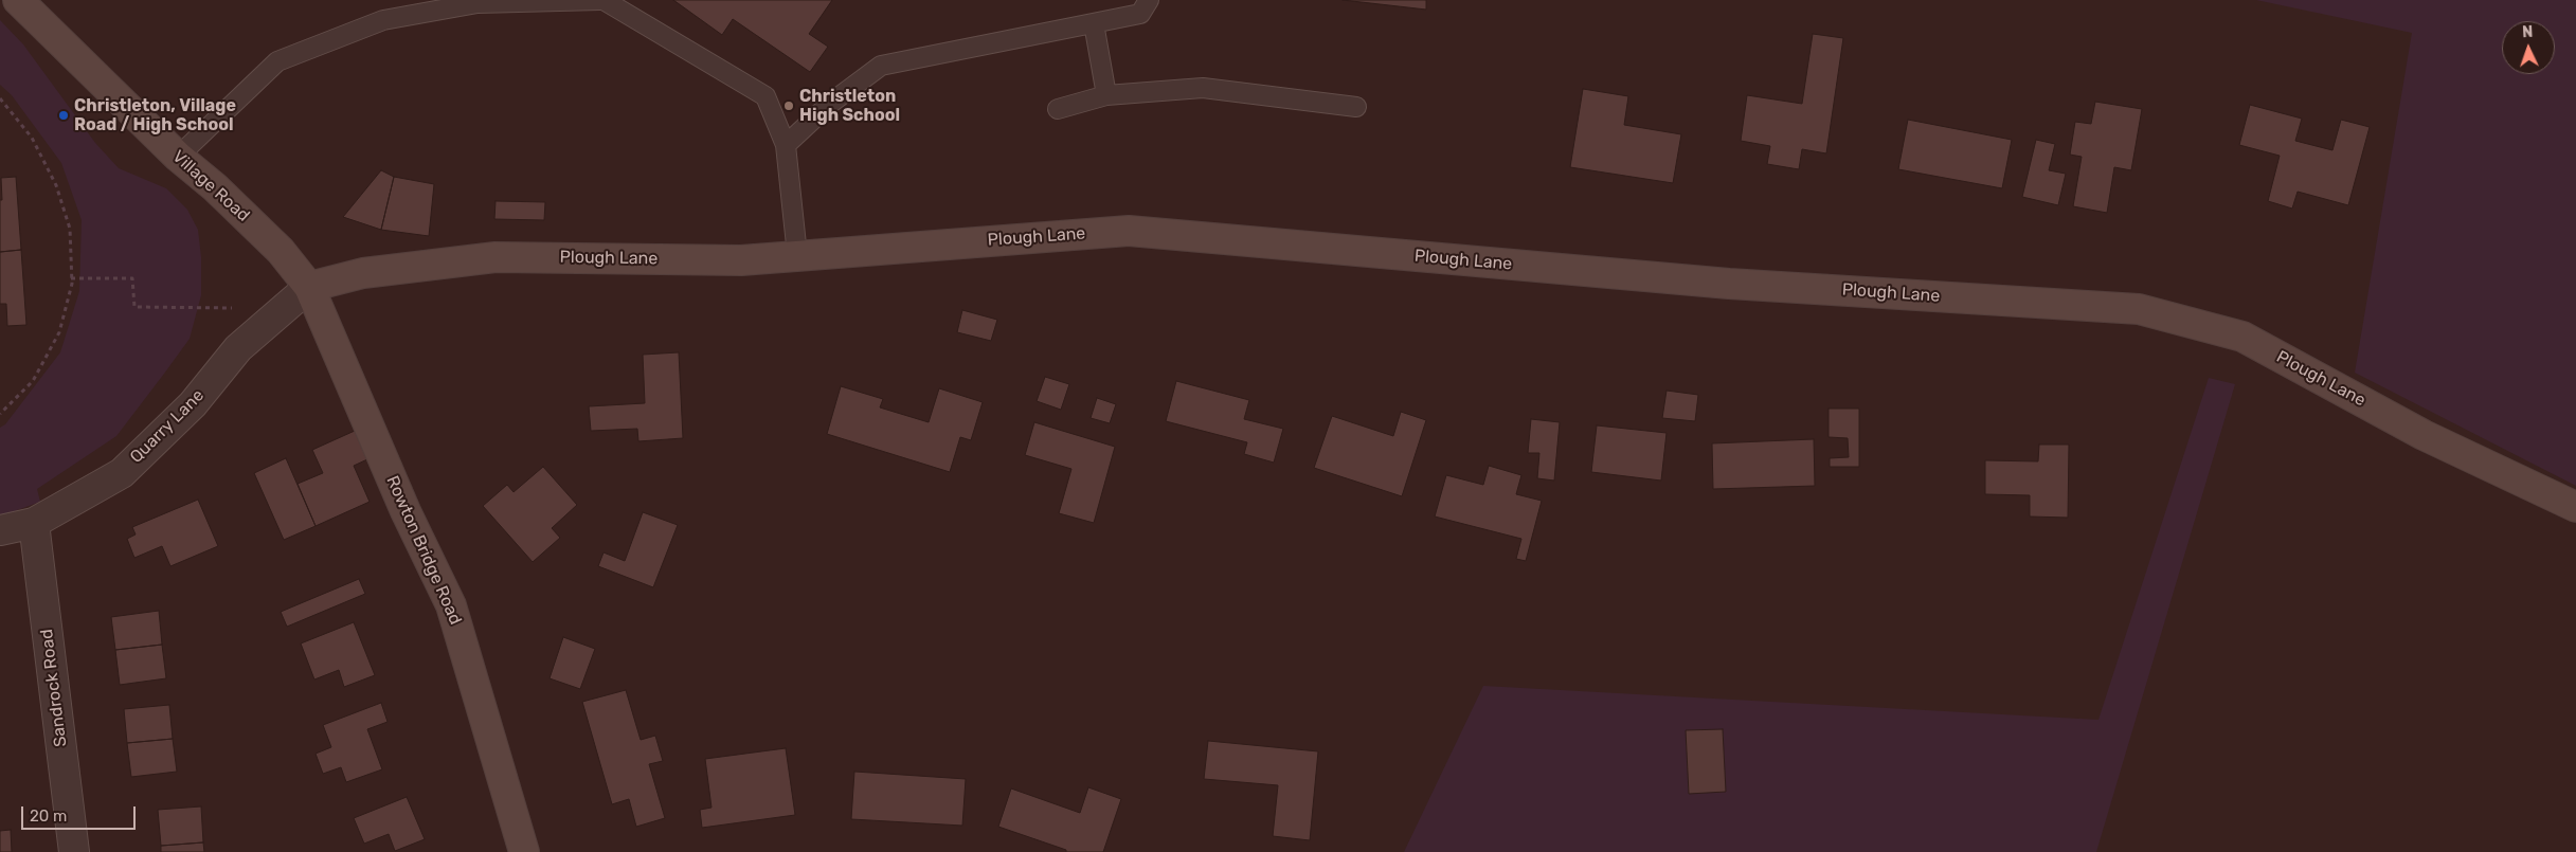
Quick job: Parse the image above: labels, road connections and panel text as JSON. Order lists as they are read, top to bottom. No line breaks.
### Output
{"streets":{"street":["Village Road","Plough Lane","Quarry Lane","Rowton Bridge Road","Sandrock Road"]},"crossings":[["Village Road","Plough Lane"],["Village Road","Quarry Lane"],["Village Road","Rowton Bridge Road"],["Plough Lane","Quarry Lane"],["Plough Lane","Rowton Bridge Road"],["Quarry Lane","Rowton Bridge Road"],["Quarry Lane","Sandrock Road"]],"places":["Christleton High School","Christleton, Village Road / High School"],"scale_bar":"20 m","north":"top"}
